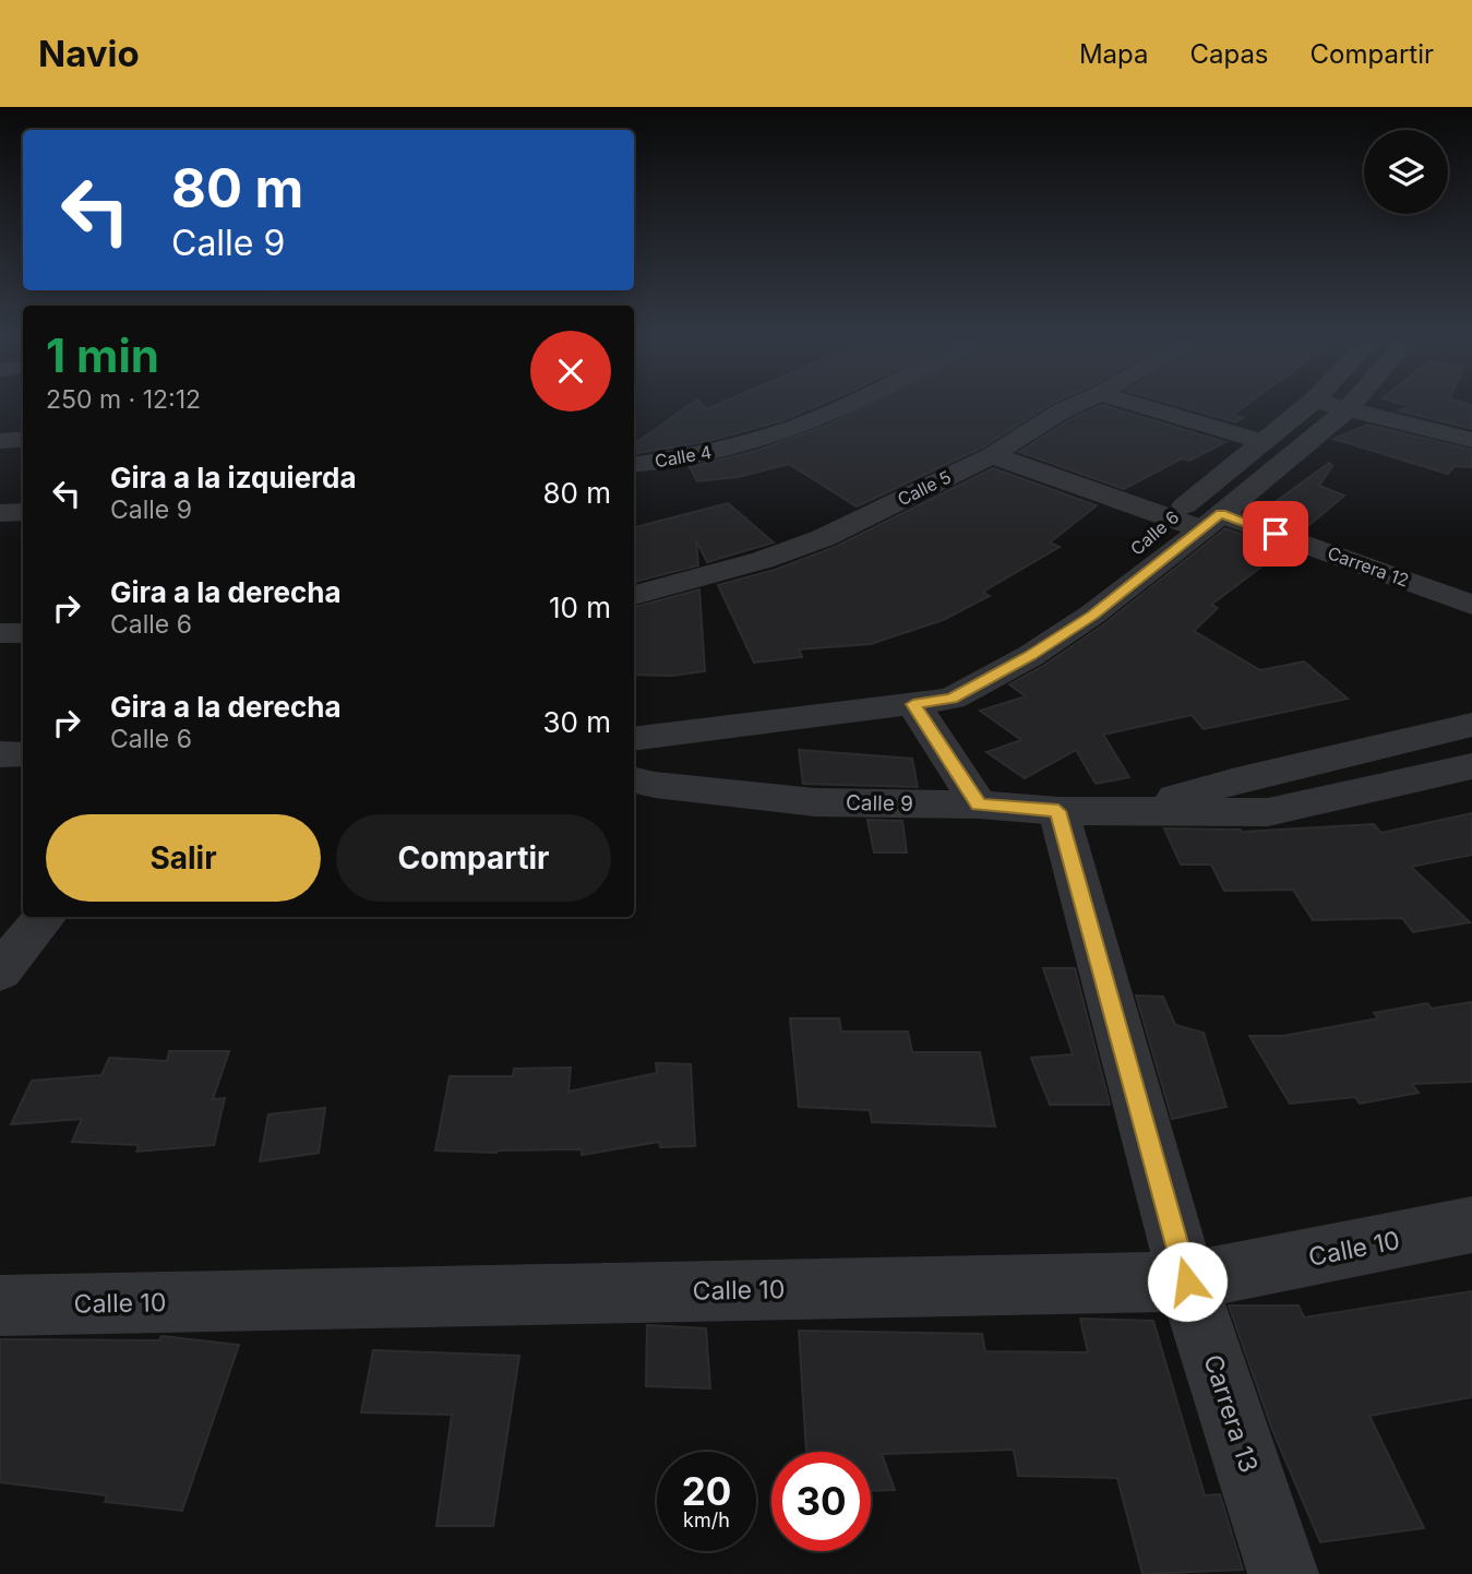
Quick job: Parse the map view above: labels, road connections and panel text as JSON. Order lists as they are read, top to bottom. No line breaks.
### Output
{"streets":{"street":["Calle 4","Calle 5","Calle 6","Carrera 12","Calle 9","Calle 10","Carrera 13"]},"crossings":[["Calle 5","Carrera 12"],["Calle 6","Carrera 12"],["Calle 9","Carrera 13"],["Calle 10","Carrera 13"]],"page":{"header":"Navio","nav":["Mapa","Capas","Compartir"],"turn":["80 m","Calle 9"],"heading":["1 min","250 m · 12:12"],"list":[{"name":"Gira a la izquierda","note":"Calle 9","value":"80 m"},{"name":"Gira a la derecha","note":"Calle 6","value":"10 m"},{"name":"Gira a la derecha","note":"Calle 6","value":"30 m"}],"buttons":["Salir","Compartir"],"speed":"20 km/h","limit":"30"}}
